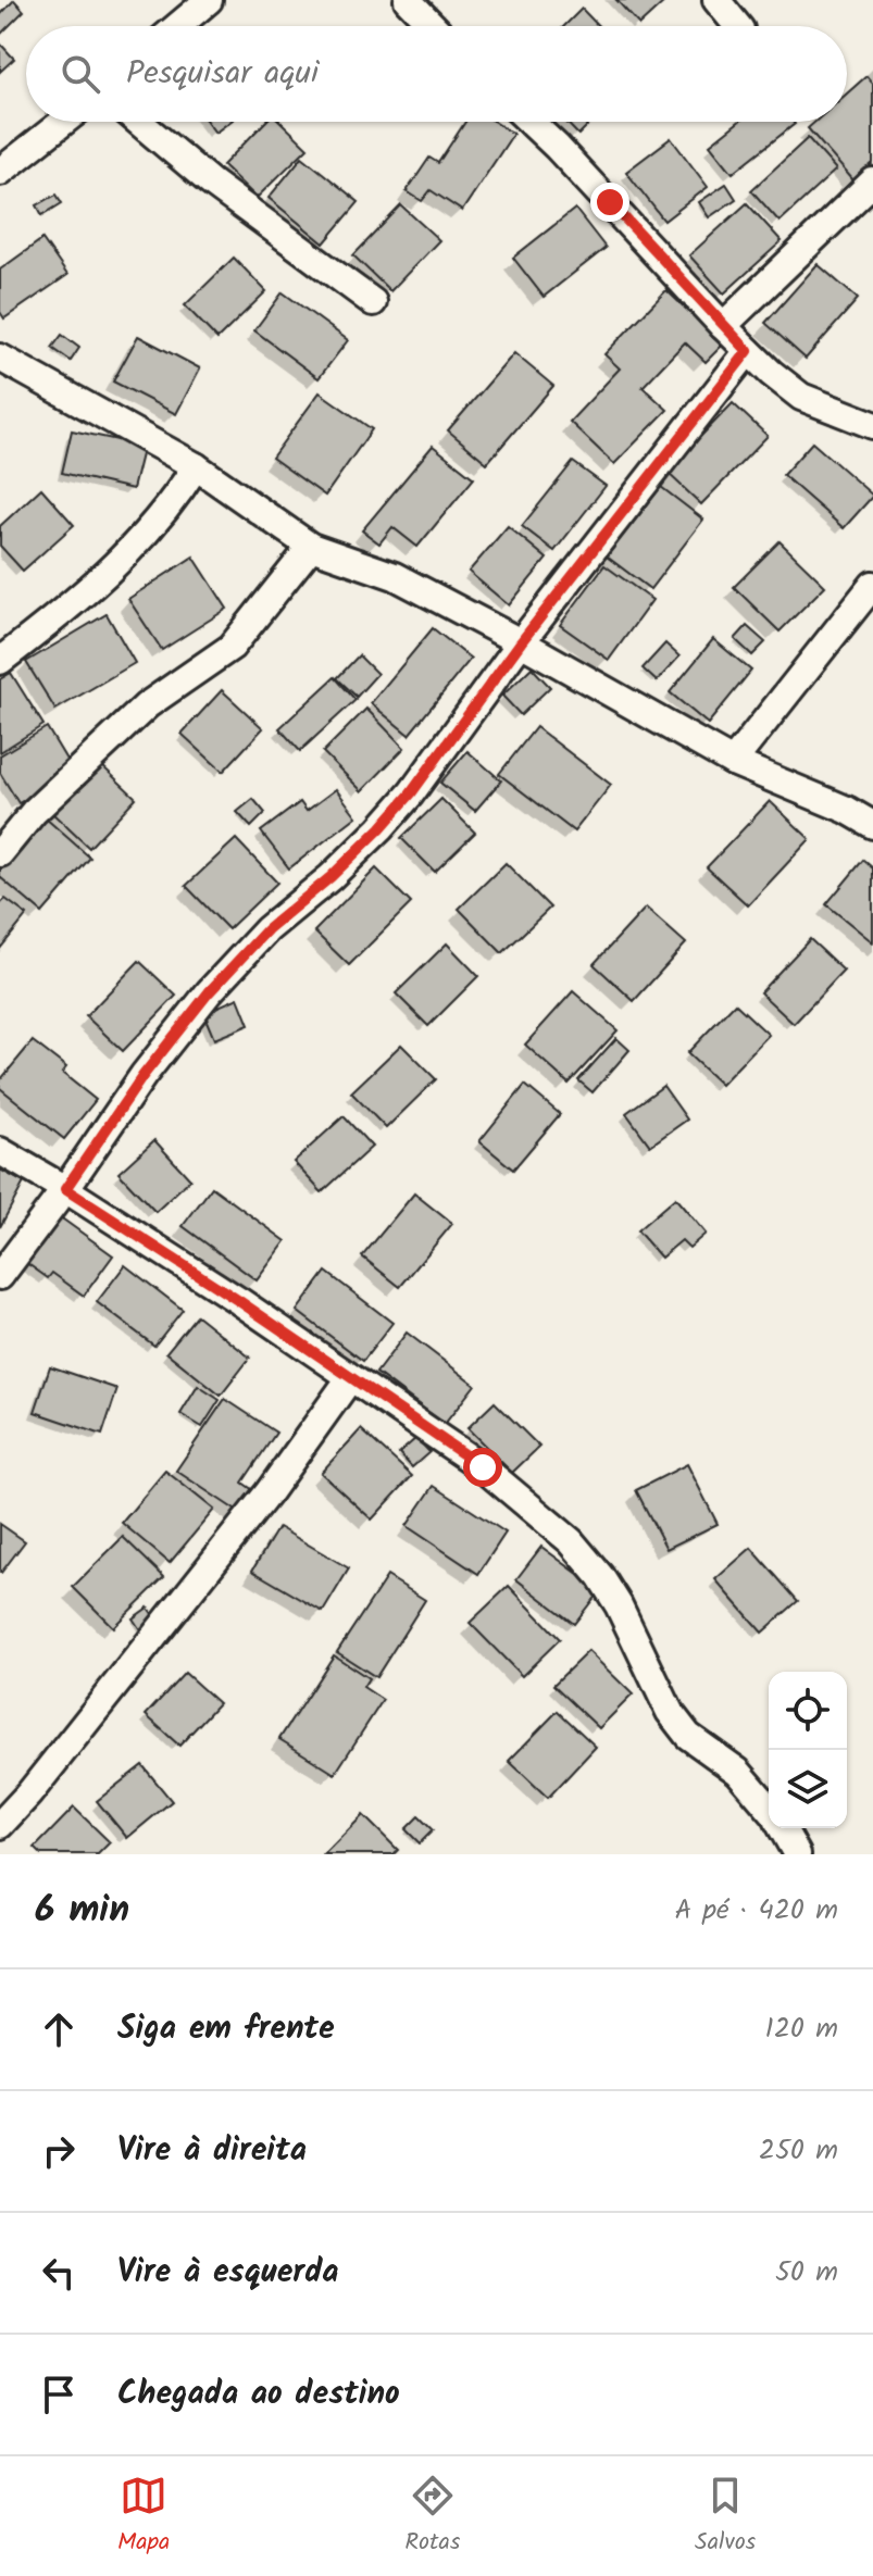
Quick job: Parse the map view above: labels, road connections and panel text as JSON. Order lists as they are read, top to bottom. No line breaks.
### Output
{"page":{"search":"Pesquisar aqui","heading":["6 min","A pé · 420 m"],"list":[["Siga em frente","120 m"],["Vire à direita","250 m"],["Vire à esquerda","50 m"],"Chegada ao destino"],"nav":["Mapa","Rotas","Salvos"]}}
